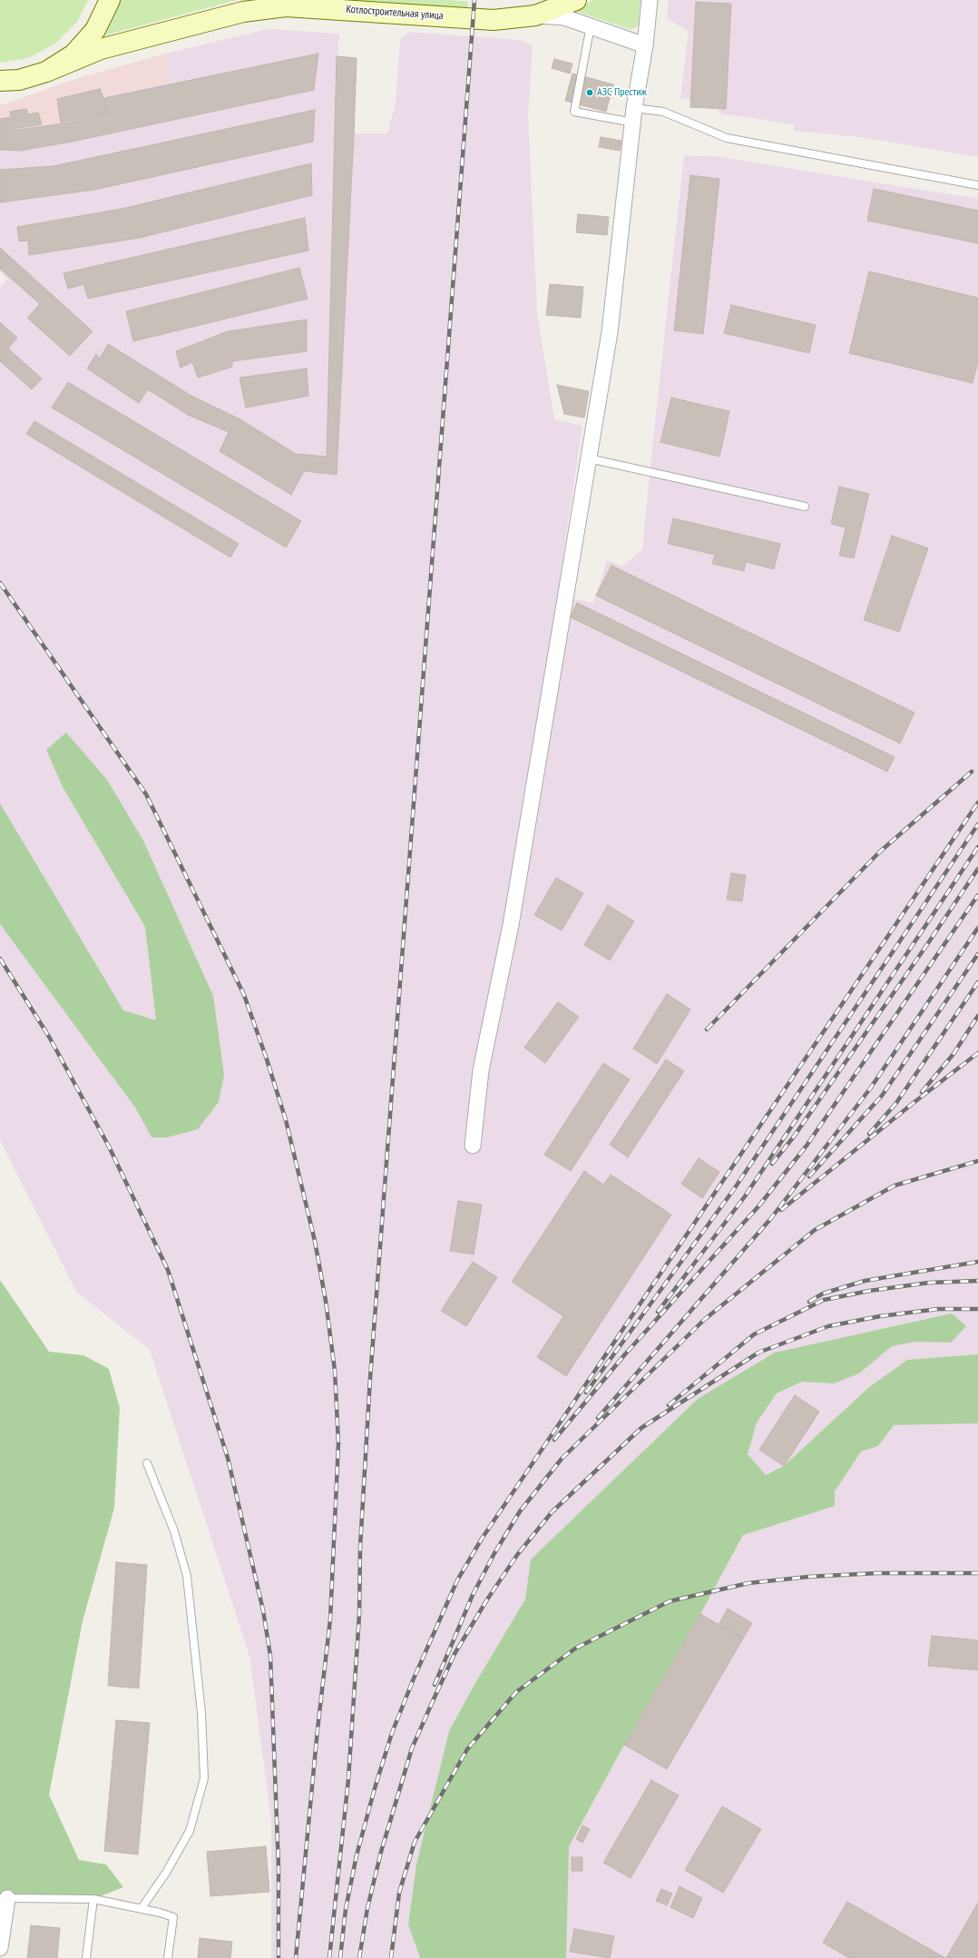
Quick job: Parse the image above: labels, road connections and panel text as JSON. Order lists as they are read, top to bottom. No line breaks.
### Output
{"streets":{"main road":["Котлостроительная улица"]},"places":["АЗС Престиж"]}
